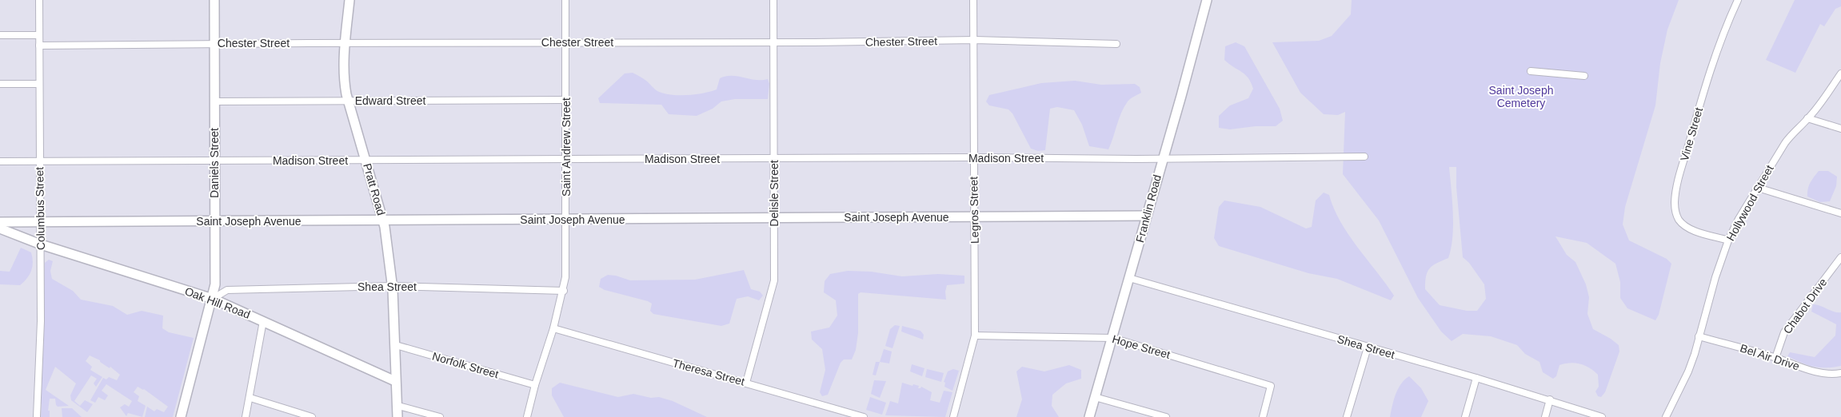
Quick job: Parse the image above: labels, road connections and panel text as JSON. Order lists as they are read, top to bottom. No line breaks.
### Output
{"streets":{"street":["Chester Street","Edward Street","Vine Street","Saint Andrew Street","Madison Street","Daniels Street","Pratt Road","Delisle Street","Hollywood Street","Columbus Street","Franklin Road","Legros Street","Saint Joseph Avenue","Shea Street","Oak Hill Road","Chabot Drive","Hope Street","Bel Air Drive","Norfolk Street","Theresa Street"]},"crossings":[["Chester Street","Saint Andrew Street"],["Chester Street","Daniels Street"],["Chester Street","Pratt Road"],["Chester Street","Delisle Street"],["Chester Street","Columbus Street"],["Chester Street","Legros Street"],["Edward Street","Saint Andrew Street"],["Edward Street","Daniels Street"],["Edward Street","Pratt Road"],["Vine Street","Hollywood Street"],["Saint Andrew Street","Madison Street"],["Saint Andrew Street","Saint Joseph Avenue"],["Saint Andrew Street","Shea Street"],["Saint Andrew Street","Norfolk Street"],["Saint Andrew Street","Theresa Street"],["Madison Street","Daniels Street"],["Madison Street","Pratt Road"],["Madison Street","Delisle Street"],["Madison Street","Columbus Street"],["Madison Street","Franklin Road"],["Madison Street","Legros Street"],["Daniels Street","Saint Joseph Avenue"],["Daniels Street","Shea Street"],["Daniels Street","Oak Hill Road"],["Pratt Road","Saint Joseph Avenue"],["Pratt Road","Shea Street"],["Pratt Road","Oak Hill Road"],["Pratt Road","Norfolk Street"],["Delisle Street","Saint Joseph Avenue"],["Delisle Street","Theresa Street"],["Hollywood Street","Bel Air Drive"],["Columbus Street","Saint Joseph Avenue"],["Columbus Street","Oak Hill Road"],["Franklin Road","Saint Joseph Avenue"],["Franklin Road","Shea Street"],["Franklin Road","Hope Street"],["Legros Street","Saint Joseph Avenue"],["Legros Street","Hope Street"],["Shea Street","Oak Hill Road"],["Chabot Drive","Bel Air Drive"]],"parks":["Saint Joseph Cemetery"]}
